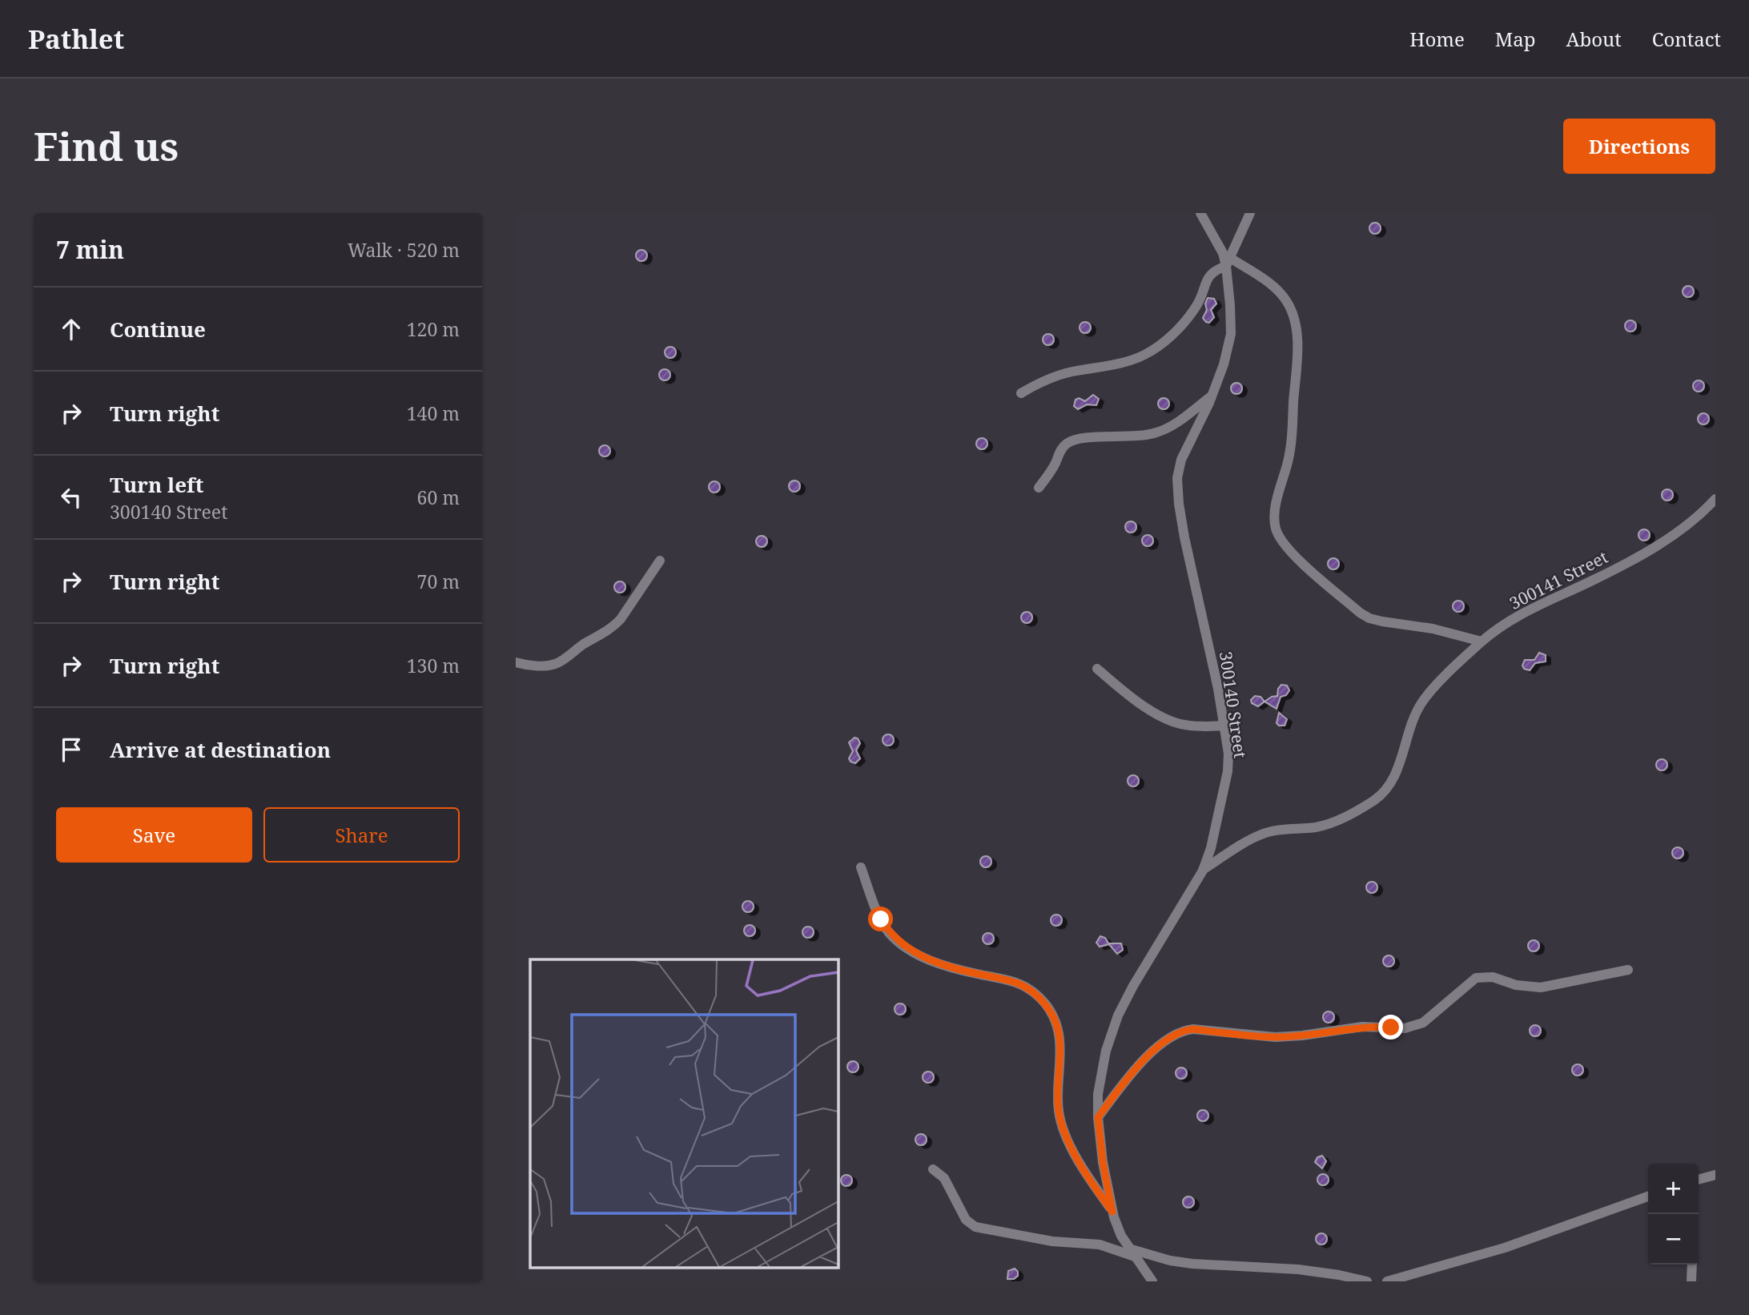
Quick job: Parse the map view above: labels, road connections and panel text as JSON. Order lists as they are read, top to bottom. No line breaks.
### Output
{"streets":{"street":["300141 Street","300140 Street"]},"crossings":[["300141 Street","300140 Street"]],"page":{"header":"Pathlet","nav":["Home","Map","About","Contact"],"buttons":["Directions",["Save","Share"]],"title":"Find us","heading":["7 min","Walk · 520 m"],"list":[["Continue","120 m"],["Turn right","140 m"],["Turn left","300140 Street","60 m"],["Turn right","70 m"],["Turn right","130 m"],"Arrive at destination"],"map_buttons":["+","−"]}}
